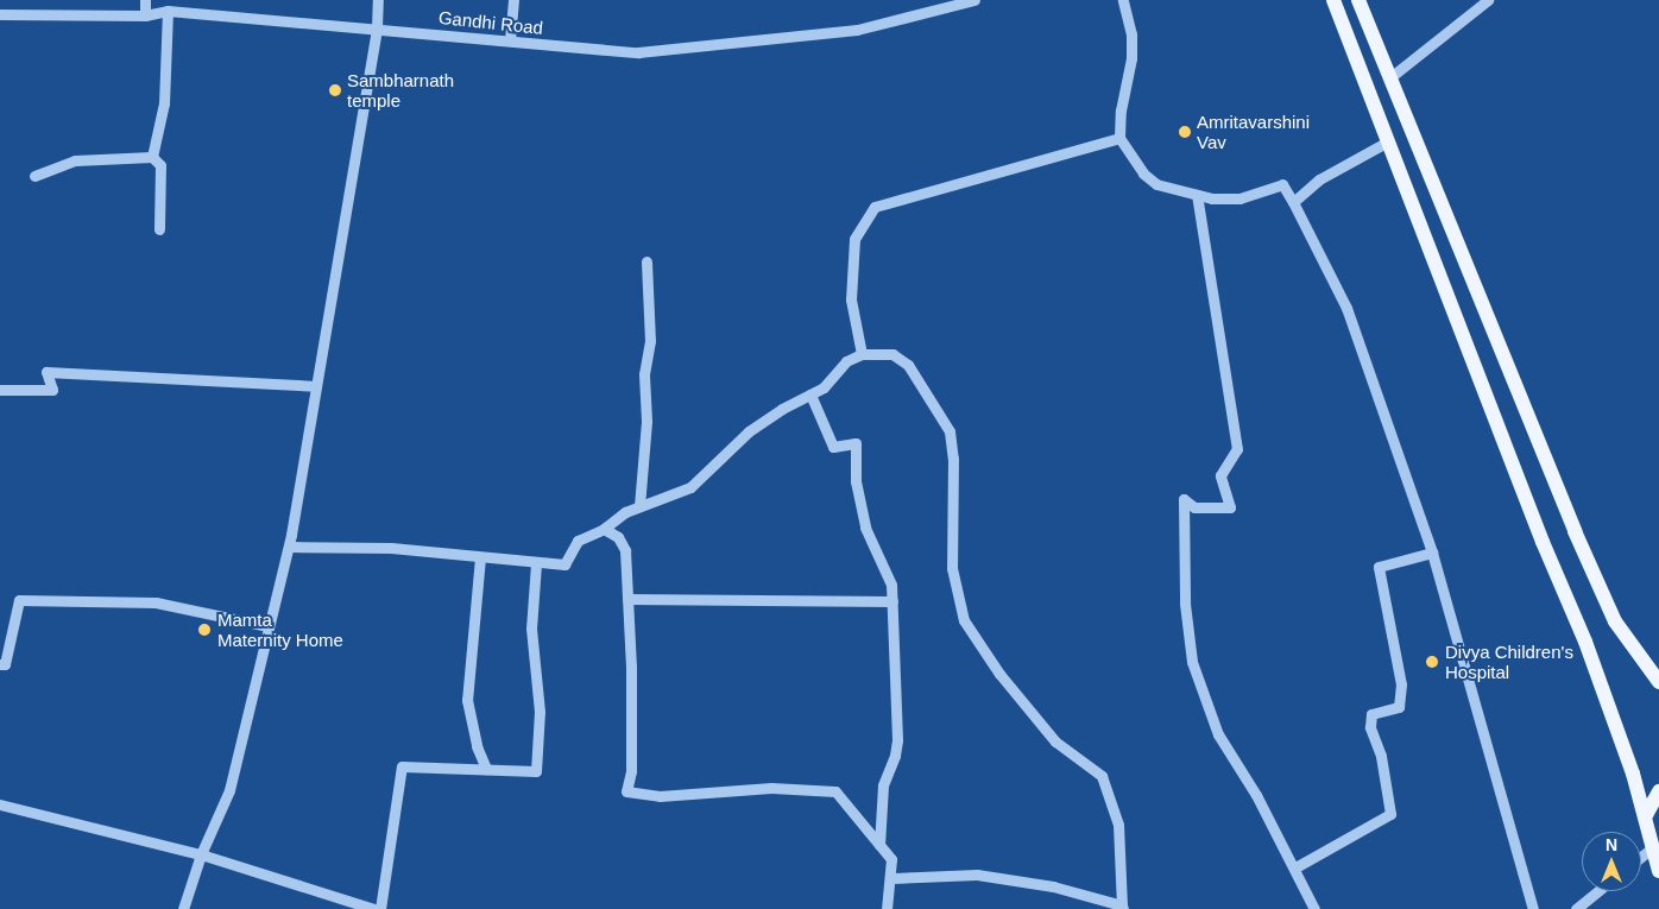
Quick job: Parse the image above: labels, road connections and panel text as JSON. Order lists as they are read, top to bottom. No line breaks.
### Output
{"streets":{"street":["Gandhi Road"]},"places":["Sambharnath temple","Amritavarshini Vav","Mamta Maternity Home","Divya Children's Hospital"],"north":"top"}
